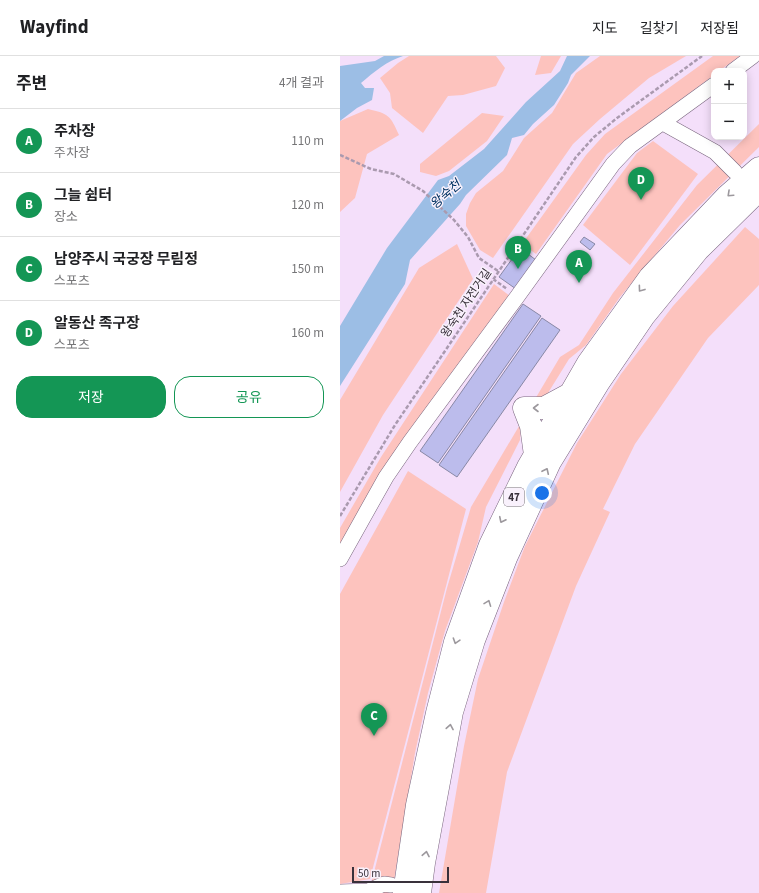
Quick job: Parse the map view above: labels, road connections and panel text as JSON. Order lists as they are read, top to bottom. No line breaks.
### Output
{"streets":{"highway":["47"],"path":["왕숙천 자전거길"]},"water":["왕숙천"],"scale_bar":"50 m","page":{"header":"Wayfind","nav":["지도","길찾기","저장됨"],"heading":["주변","4개 결과"],"map_buttons":["+","−"],"list":[{"mark":"A","name":"주차장","note":"주차장","value":"110 m"},{"mark":"B","name":"그늘 쉼터","note":"장소","value":"120 m"},{"mark":"C","name":"남양주시 국궁장 무림정","note":"스포츠","value":"150 m"},{"mark":"D","name":"알동산 족구장","note":"스포츠","value":"160 m"}],"pins":["D","B","A","C"],"buttons":["저장","공유"],"scale":"50 m"}}
